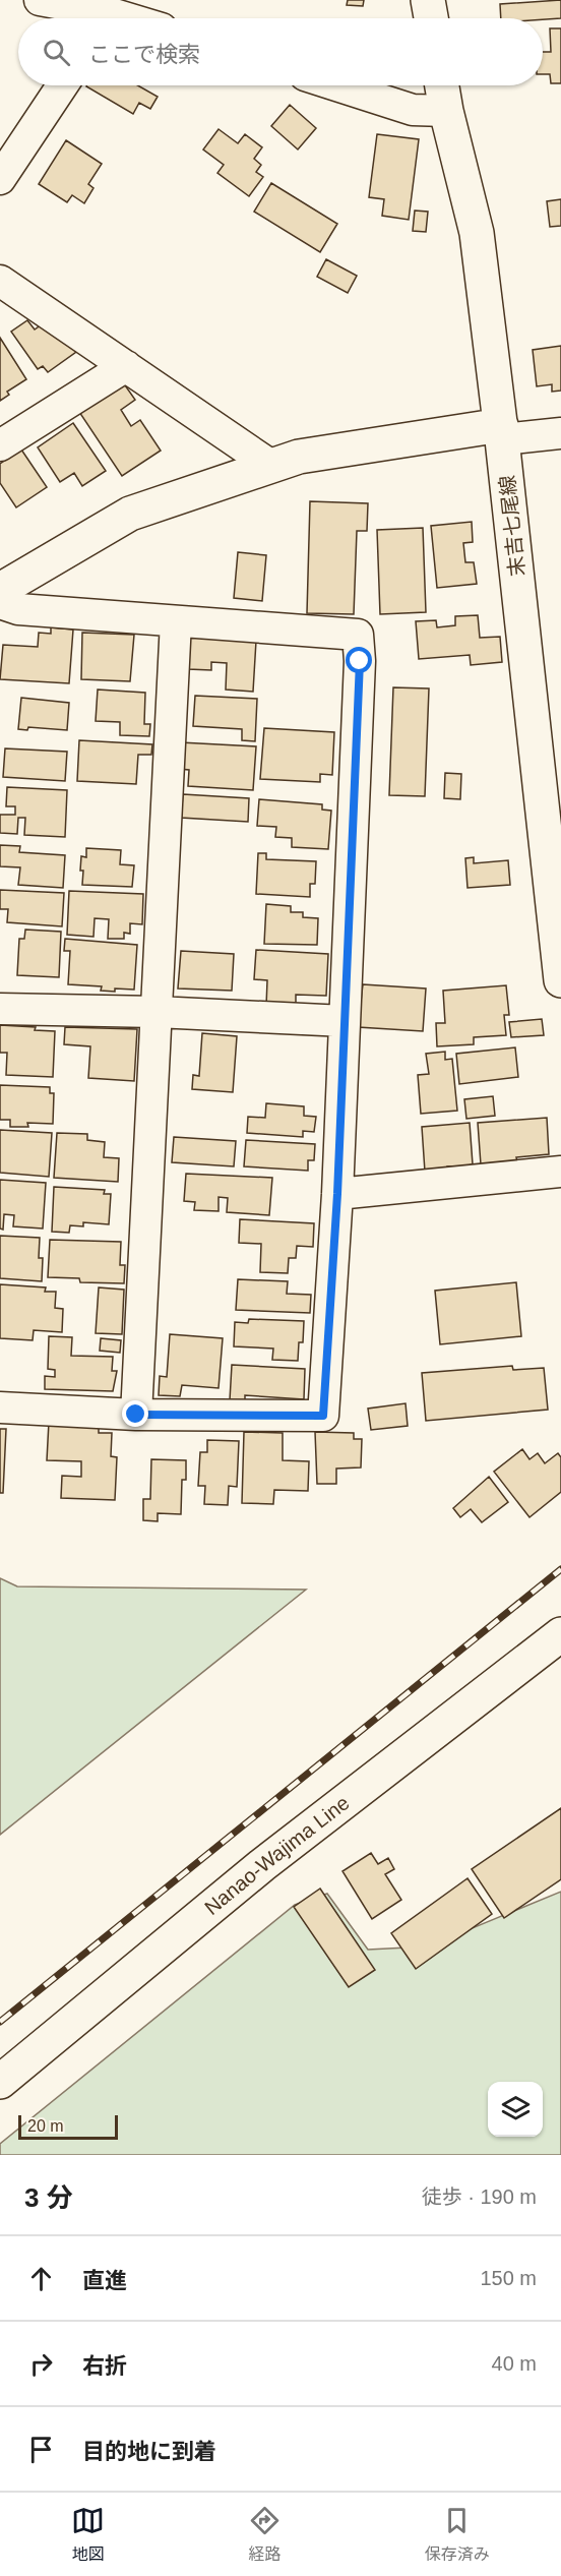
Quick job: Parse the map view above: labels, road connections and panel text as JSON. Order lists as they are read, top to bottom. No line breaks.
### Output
{"streets":{"main road":["末吉七尾線","Nanao-Wajima Line"]},"scale_bar":"20 m","page":{"search":"ここで検索","scale":"20 m","heading":["3 分","徒歩 · 190 m"],"list":[["直進","150 m"],["右折","40 m"],"目的地に到着"],"nav":["地図","経路","保存済み"]}}
